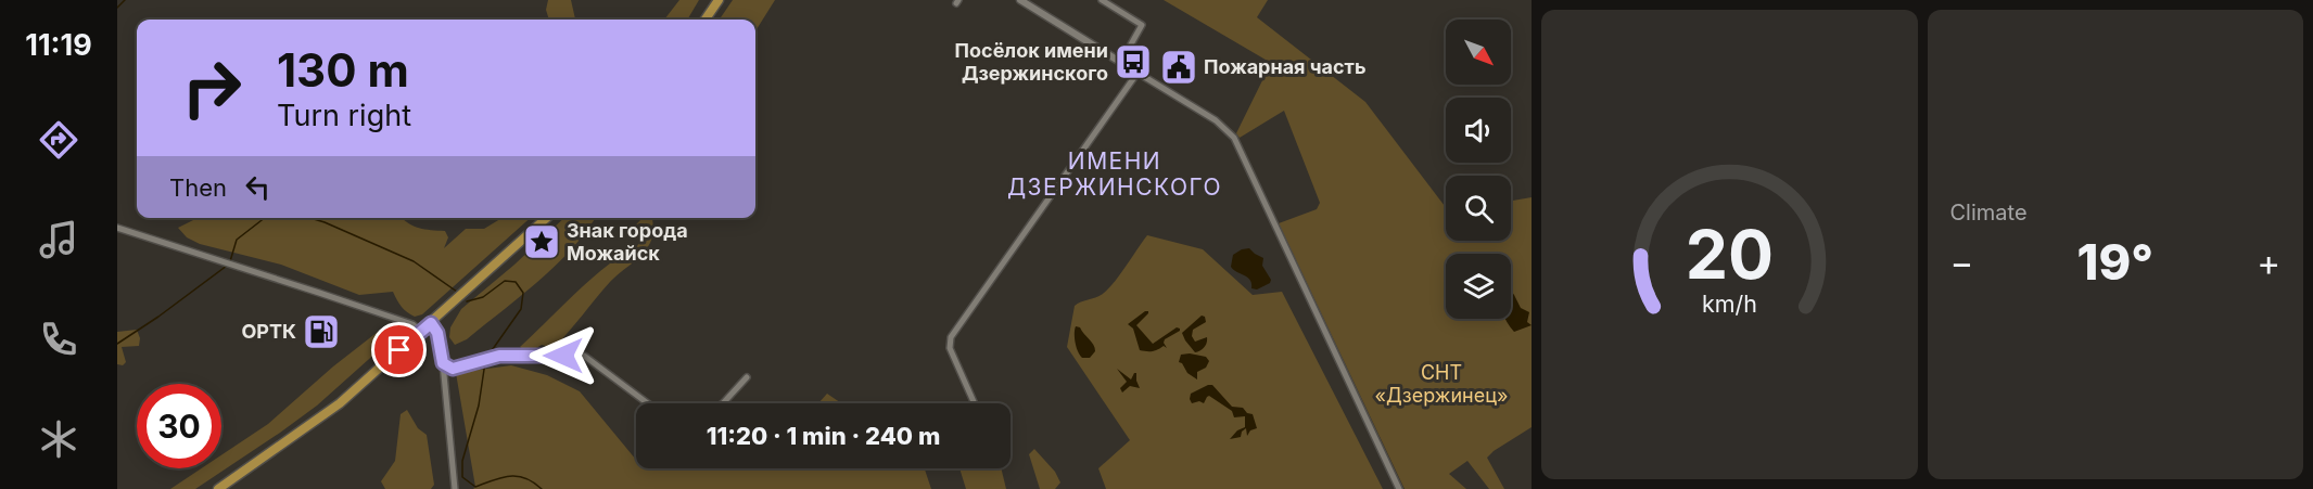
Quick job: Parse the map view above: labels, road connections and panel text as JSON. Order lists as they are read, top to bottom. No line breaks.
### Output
{"districts":["ИМЕНИ ДЗЕРЖИНСКОГО"],"parks":["СНТ «Дзержинец»"],"places":{"bus stop":["Посёлок имени Дзержинского"],"public building":["Пожарная часть"],"place":["Знак города Можайск"],"fuel station":["ОРТК"]},"north":"bottom right","page":{"tabs":"11:19","tile":"Climate","turn":["130 m","Turn right"],"then":"Then","heat":["−","19°","+"],"limit":"30","trip":"11:20 · 1 min · 240 m","gauge":["20","km/h"]}}
